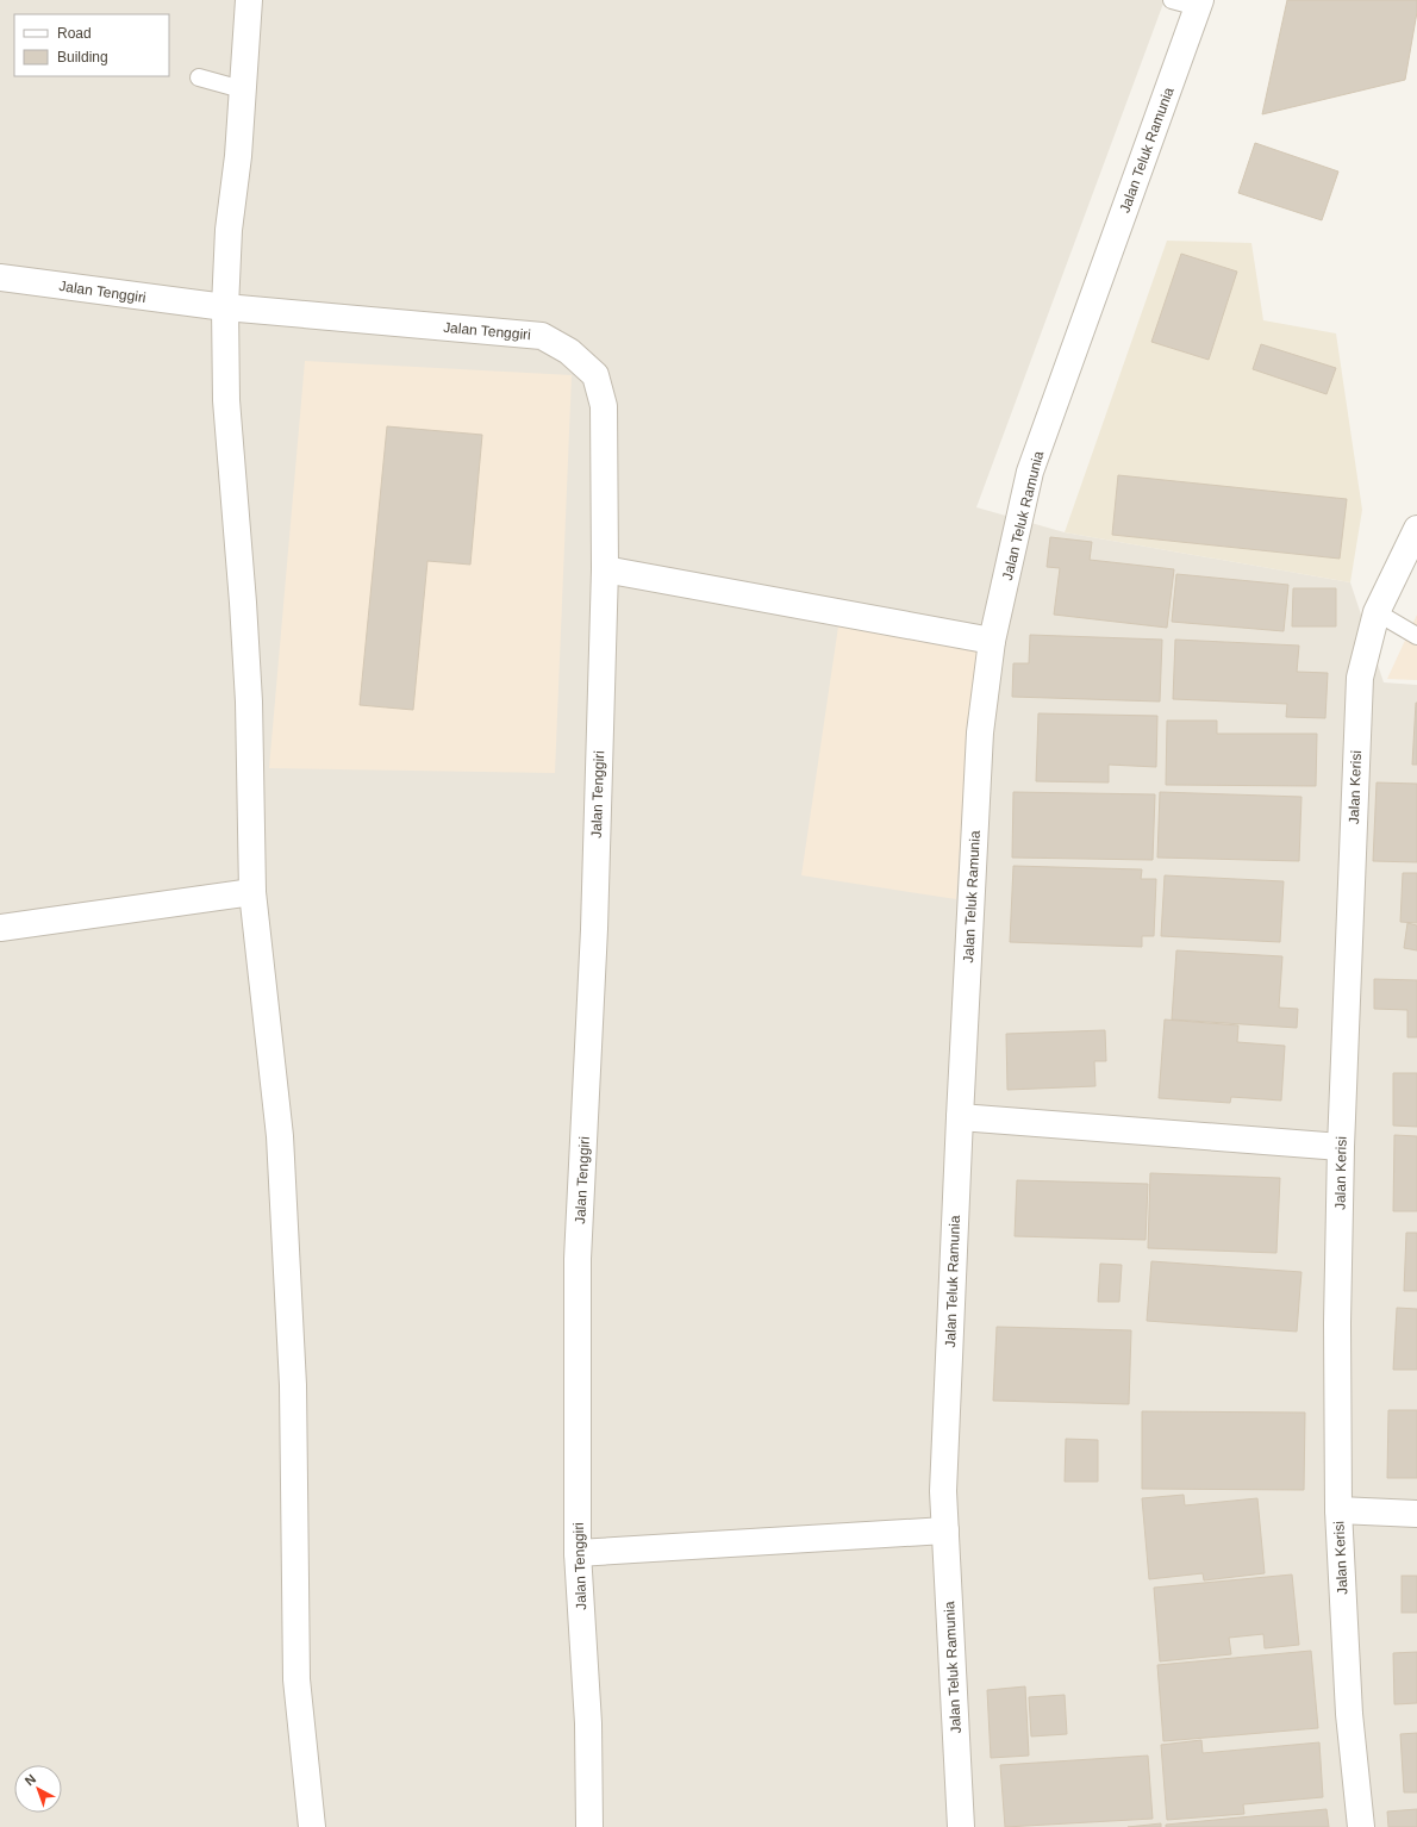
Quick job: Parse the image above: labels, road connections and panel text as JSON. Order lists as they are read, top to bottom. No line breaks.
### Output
{"streets":{"street":["Jalan Teluk Ramunia","Jalan Tenggiri","Jalan Kerisi"]},"legend":["Road","Building"],"north":"top left"}
